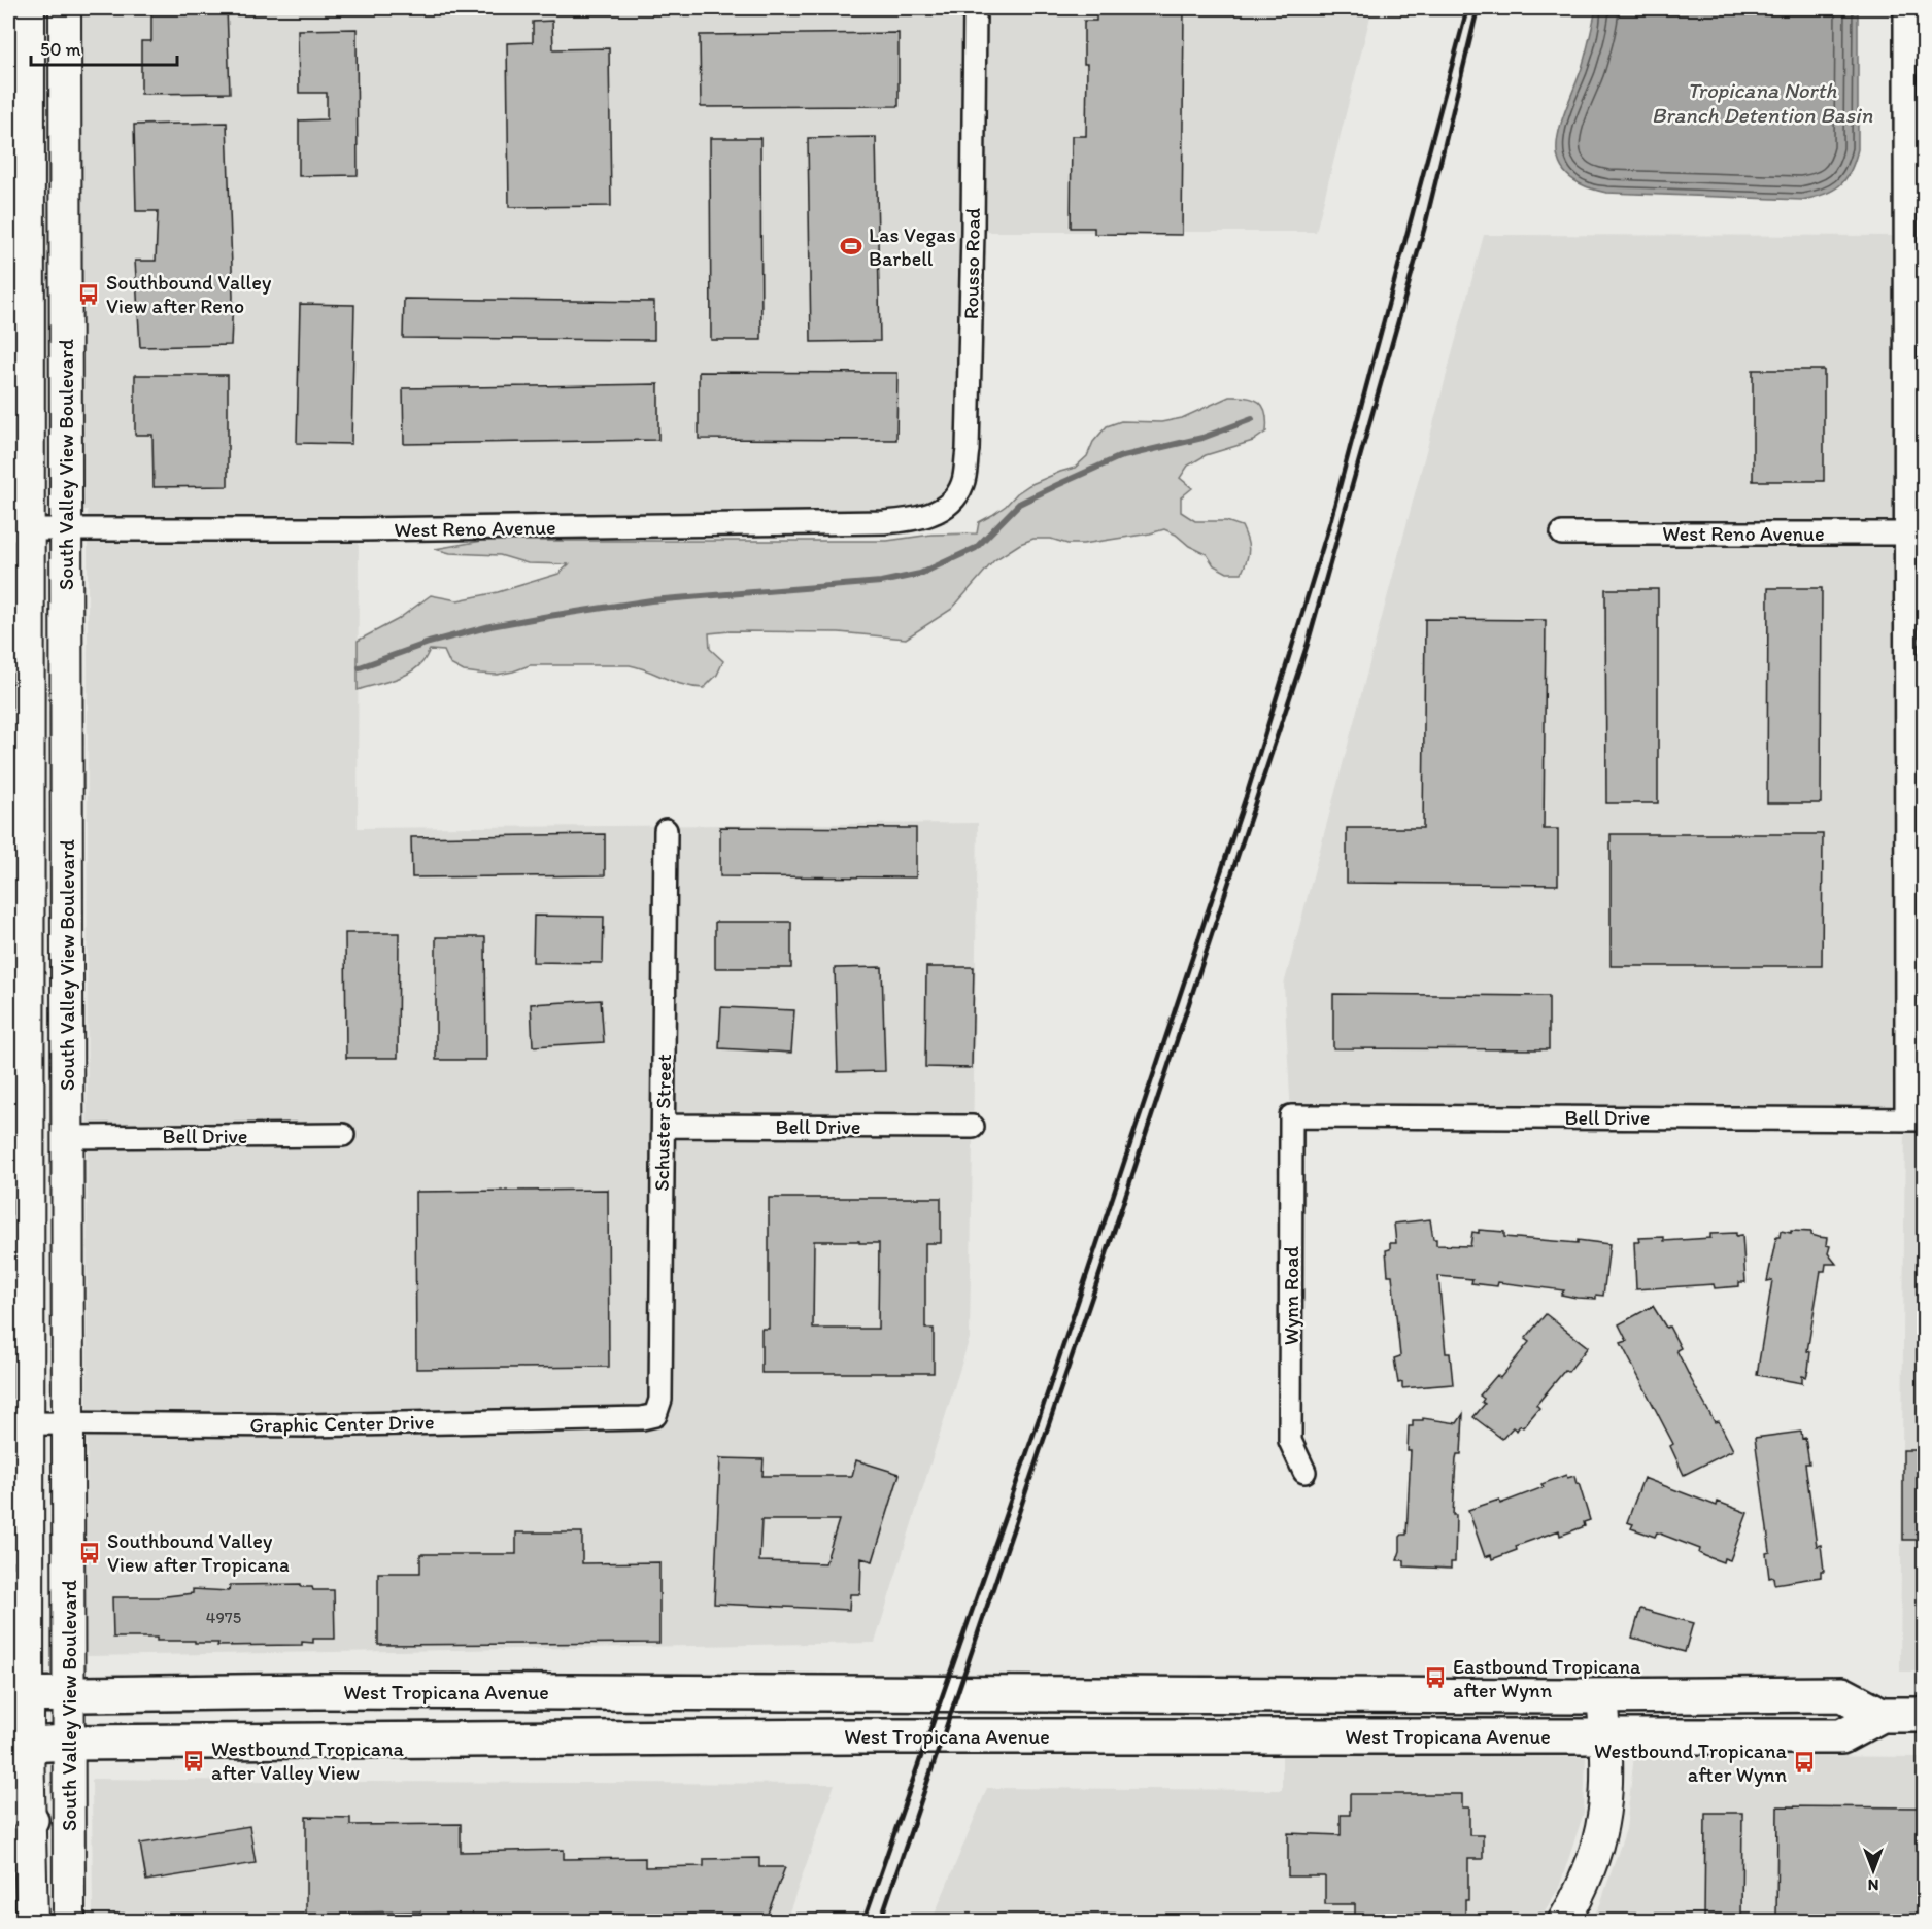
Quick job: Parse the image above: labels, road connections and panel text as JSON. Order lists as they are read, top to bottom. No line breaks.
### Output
{"streets":{"main road":["South Valley View Boulevard","West Tropicana Avenue"],"street":["Rousso Road","West Reno Avenue","Bell Drive","Schuster Street","Wynn Road","Graphic Center Drive"]},"crossings":[["Rousso Road","West Reno Avenue"],["South Valley View Boulevard","West Reno Avenue"],["South Valley View Boulevard","Bell Drive"],["South Valley View Boulevard","Graphic Center Drive"],["South Valley View Boulevard","West Tropicana Avenue"],["Bell Drive","Schuster Street"],["Bell Drive","Wynn Road"],["Schuster Street","Graphic Center Drive"]],"water":["Tropicana North Branch Detention Basin"],"places":{"sports":["Las Vegas Barbell"],"bus stop":["Southbound Valley View after Reno","Southbound Valley View after Tropicana","Eastbound Tropicana after Wynn","Westbound Tropicana after Valley View","Westbound Tropicana after Wynn"]},"house_numbers":["4975"],"scale_bar":"50 m","north":"bottom"}
